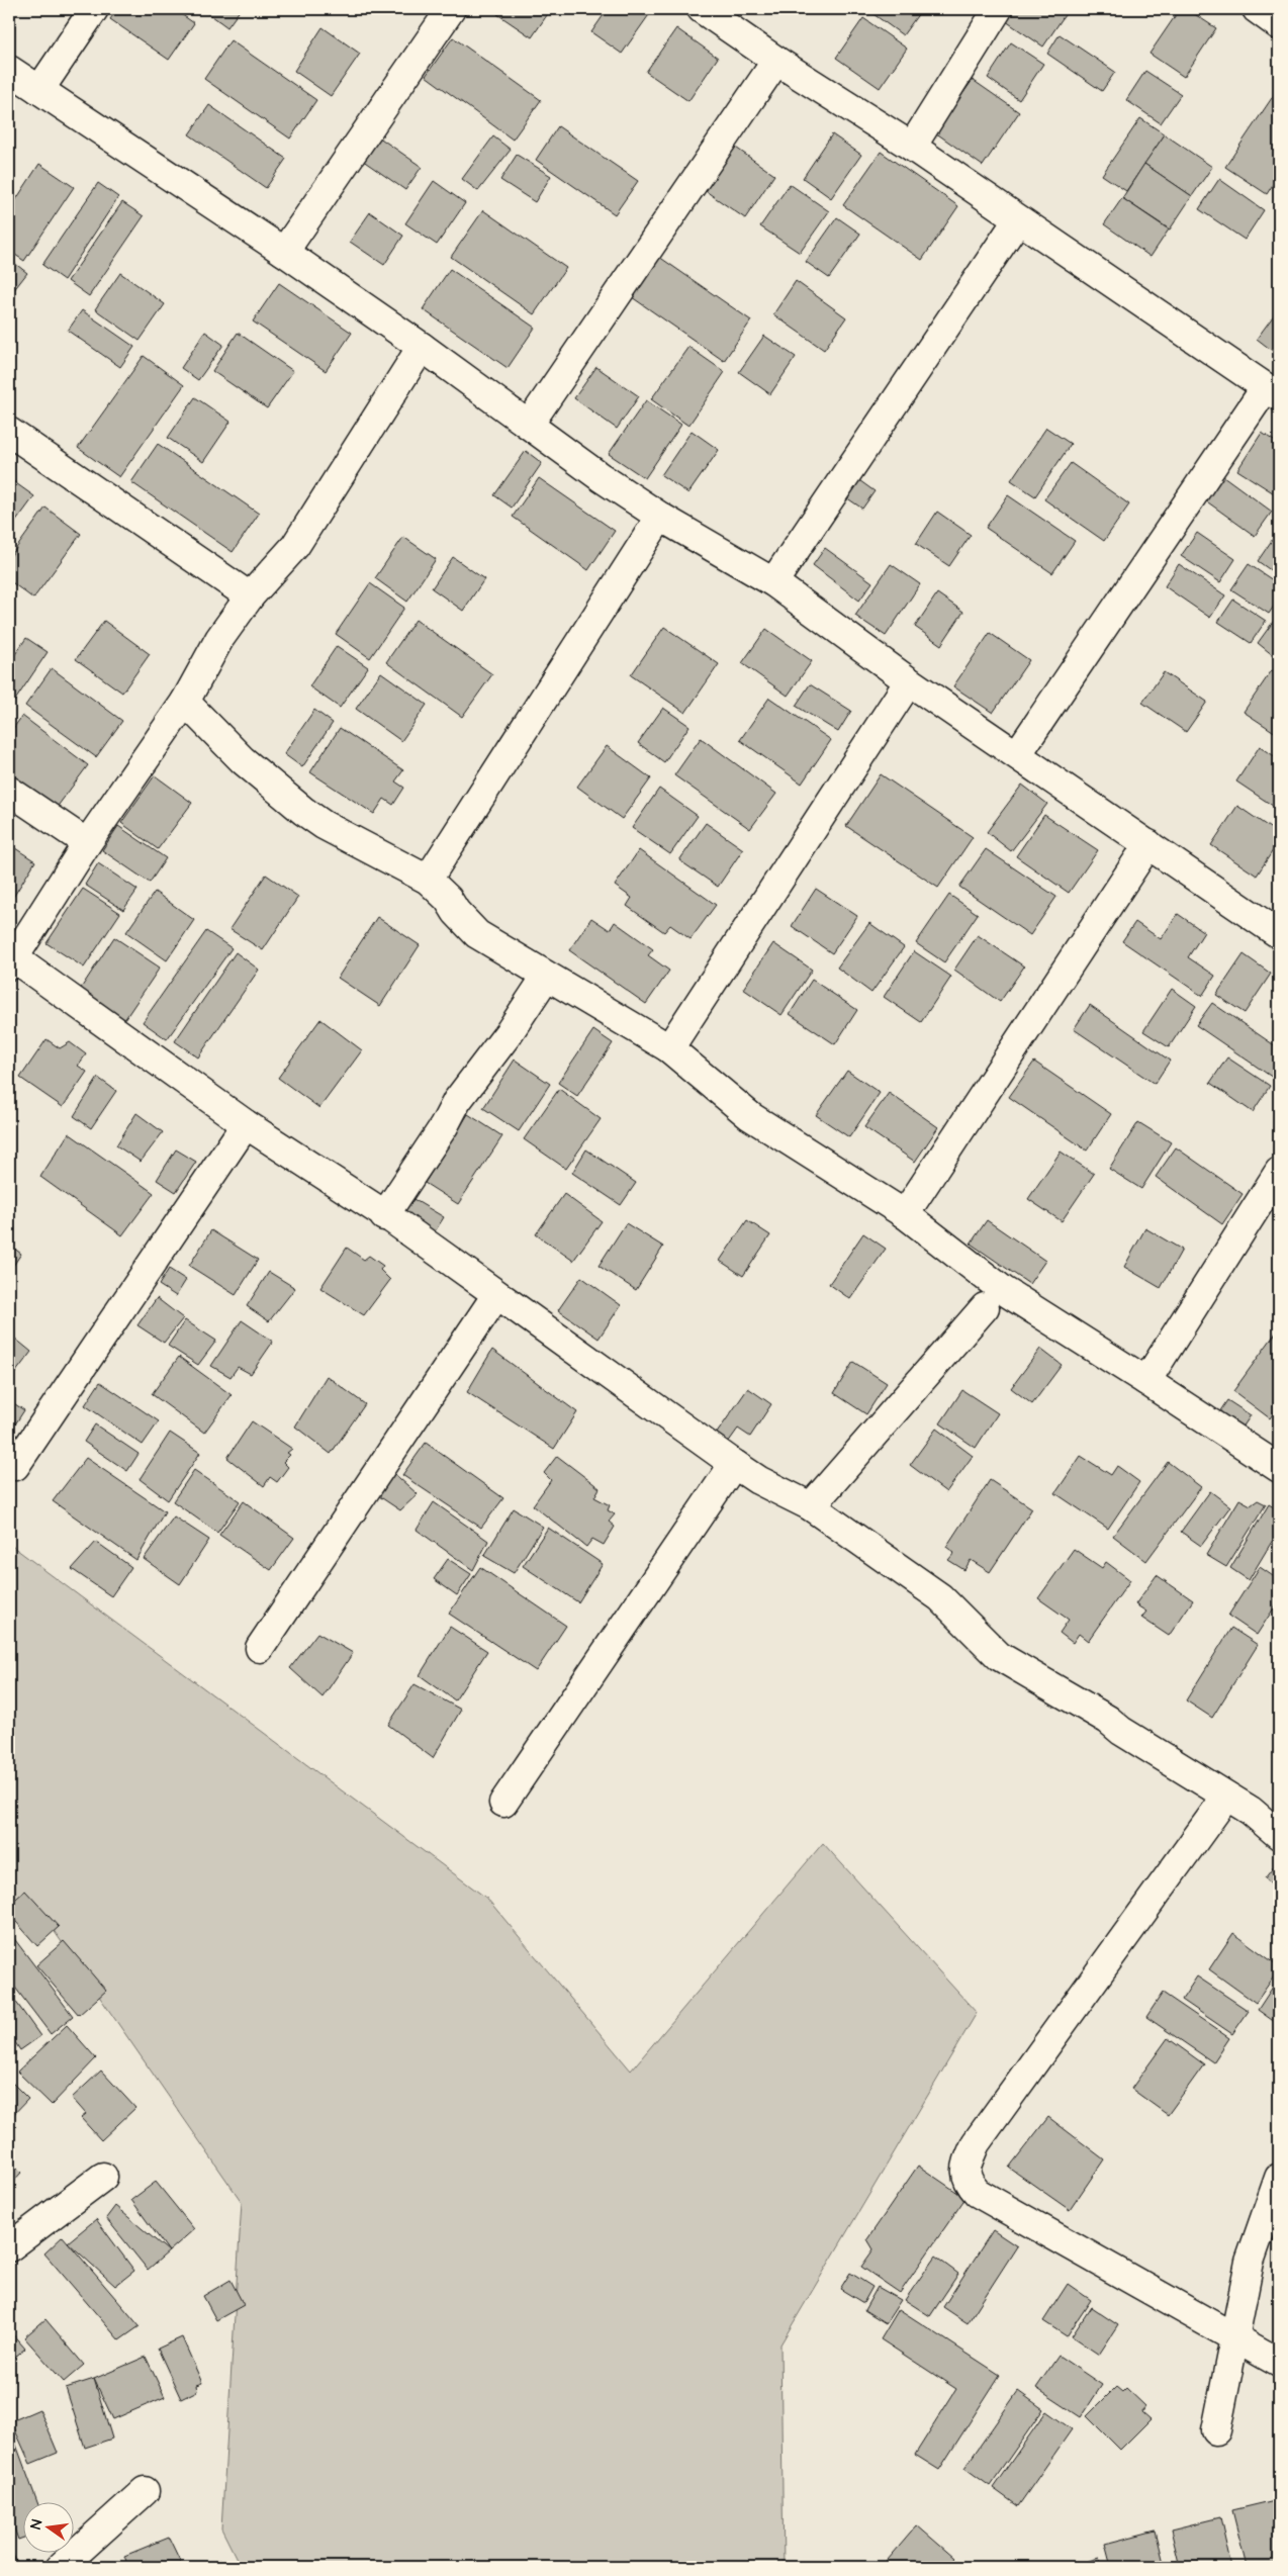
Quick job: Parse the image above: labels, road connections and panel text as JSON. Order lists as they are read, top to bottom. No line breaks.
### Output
{"north":"left"}
